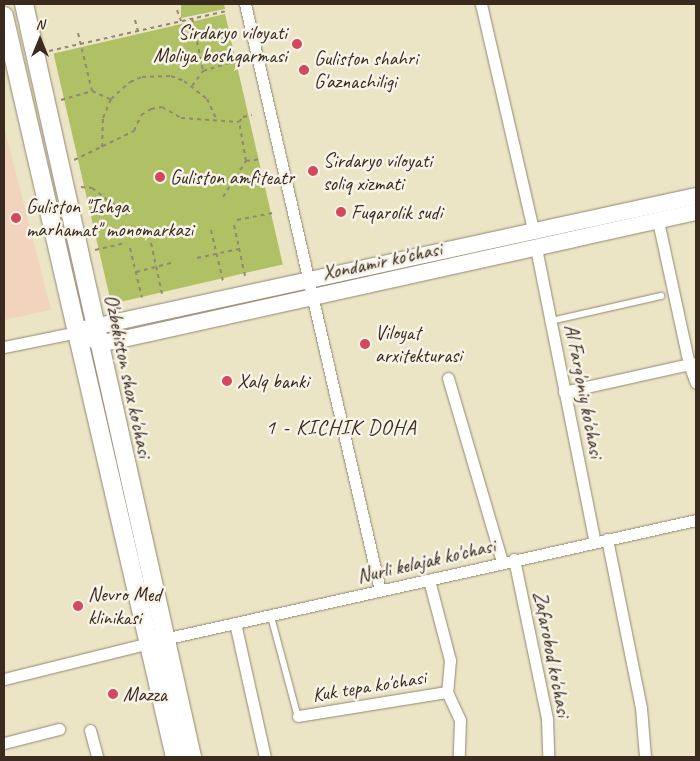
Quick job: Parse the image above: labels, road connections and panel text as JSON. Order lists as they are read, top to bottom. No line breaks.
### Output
{"streets":{"main road":["Xondamir ko'chasi","O'zbekiston shox ko'chasi"],"street":["Al Farg'oniy ko'chasi","Nurli kelajak ko'chasi","Zafarobod ko'chasi","Kuk tepa ko'chasi"]},"crossings":[["Xondamir ko'chasi","O'zbekiston shox ko'chasi"],["Xondamir ko'chasi","Al Farg'oniy ko'chasi"],["O'zbekiston shox ko'chasi","Nurli kelajak ko'chasi"],["Al Farg'oniy ko'chasi","Nurli kelajak ko'chasi"],["Nurli kelajak ko'chasi","Zafarobod ko'chasi"]],"districts":["1 - KICHIK DOHA"],"places":["Sirdaryo viloyati Moliya boshqarmasi","Guliston shahri G'aznachiligi","Sirdaryo viloyati soliq xizmati","Guliston amfiteatr","Fuqarolik sudi","Guliston \"Ishga marhamat\" monomarkazi","Viloyat arxitekturasi","Xalq banki","Nevro Med klinikasi","Mazza"],"north":"top"}
